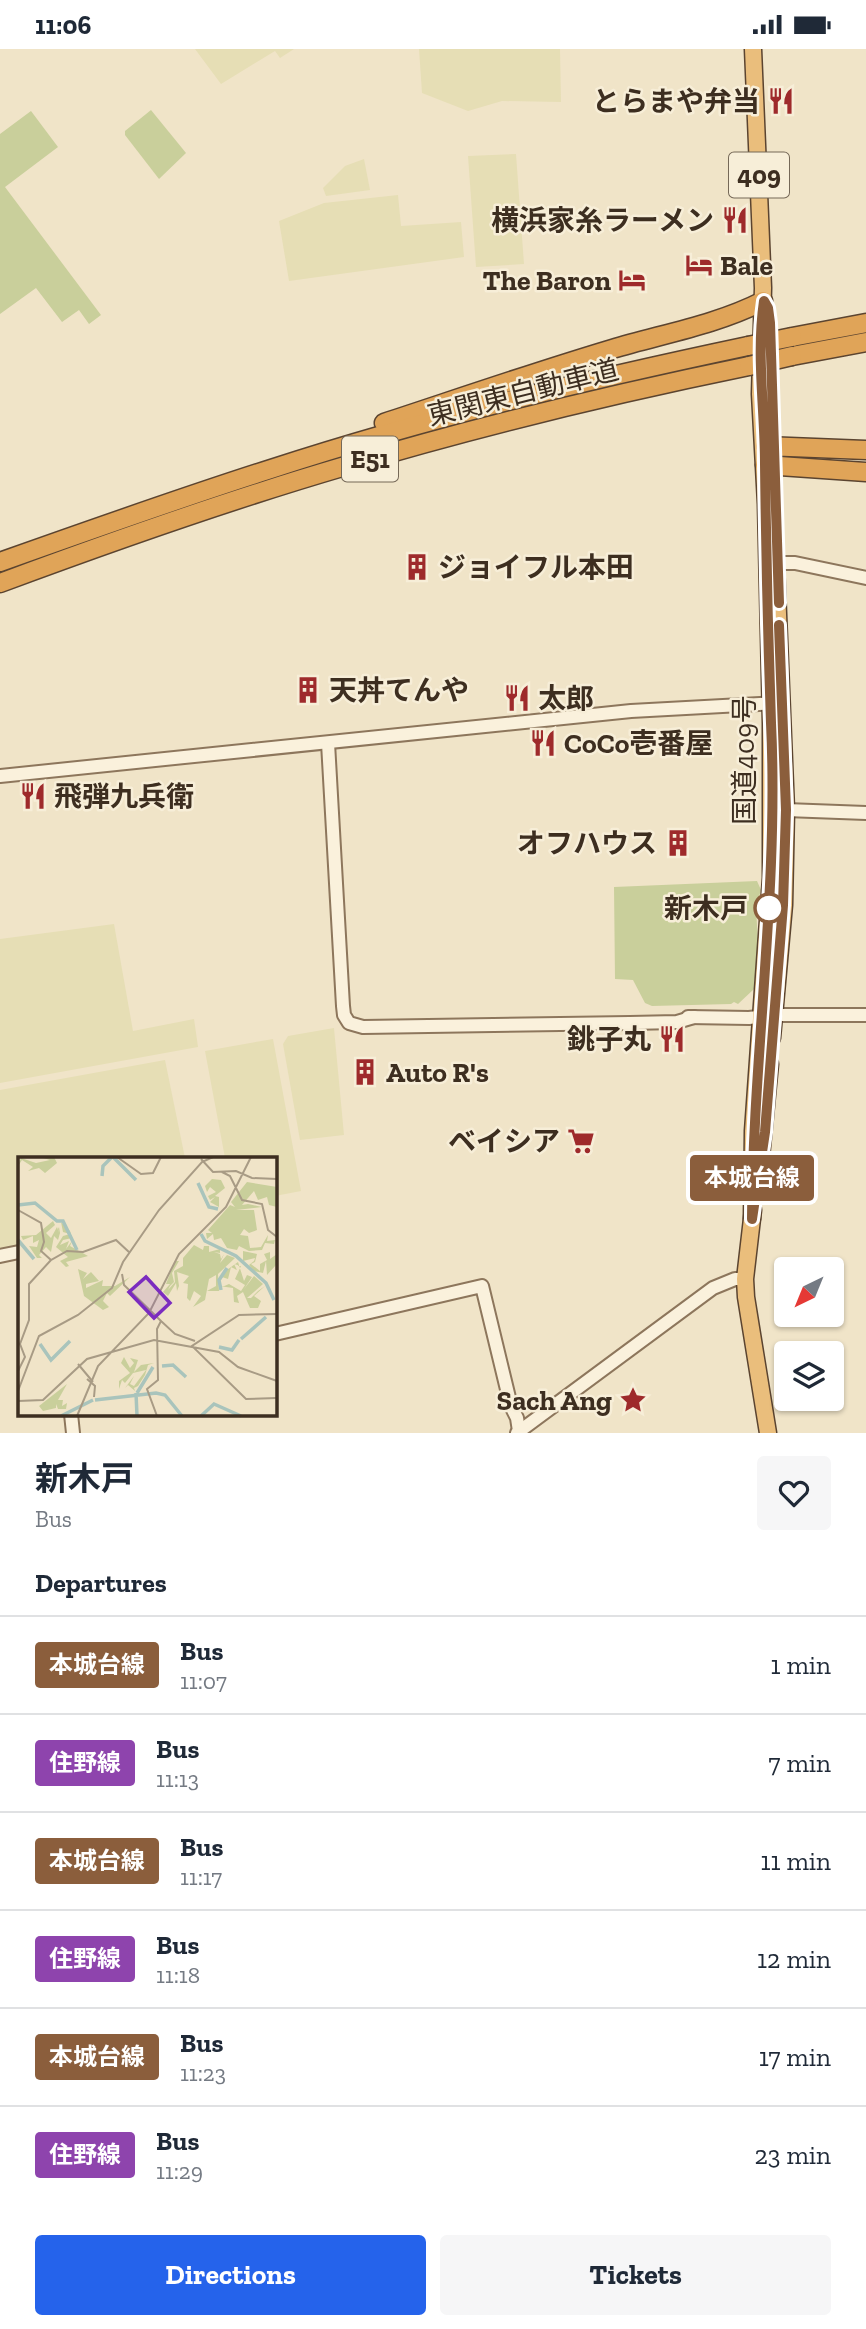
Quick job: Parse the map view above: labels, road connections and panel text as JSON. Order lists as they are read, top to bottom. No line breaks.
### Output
{"streets":{"highway":["409","東関東自動車道","E51","国道409号"]},"places":{"restaurant":["とらまや弁当","横浜家糸ラーメン","太郎","CoCo壱番屋","飛弾九兵衛","銚子丸"],"hotel":["Bale","The Baron"],"building":["ジョイフル本田","天丼てんや","オフハウス","Auto R's"],"other":["新木戸"],"supermarket":["ベイシア"],"place":["Sach Ang"]},"lines":["bus line 本城台線"],"north":"bottom left","page":{"status":"11:06","on_map":"本城台線","heading":[["新木戸","Bus"],"Departures"],"list":[{"mark":"本城台線","name":"Bus","note":"11:07","value":"1 min"},{"mark":"住野線","name":"Bus","note":"11:13","value":"7 min"},{"mark":"本城台線","name":"Bus","note":"11:17","value":"11 min"},{"mark":"住野線","name":"Bus","note":"11:18","value":"12 min"},{"mark":"本城台線","name":"Bus","note":"11:23","value":"17 min"},{"mark":"住野線","name":"Bus","note":"11:29","value":"23 min"}],"buttons":["Directions","Tickets"]}}
